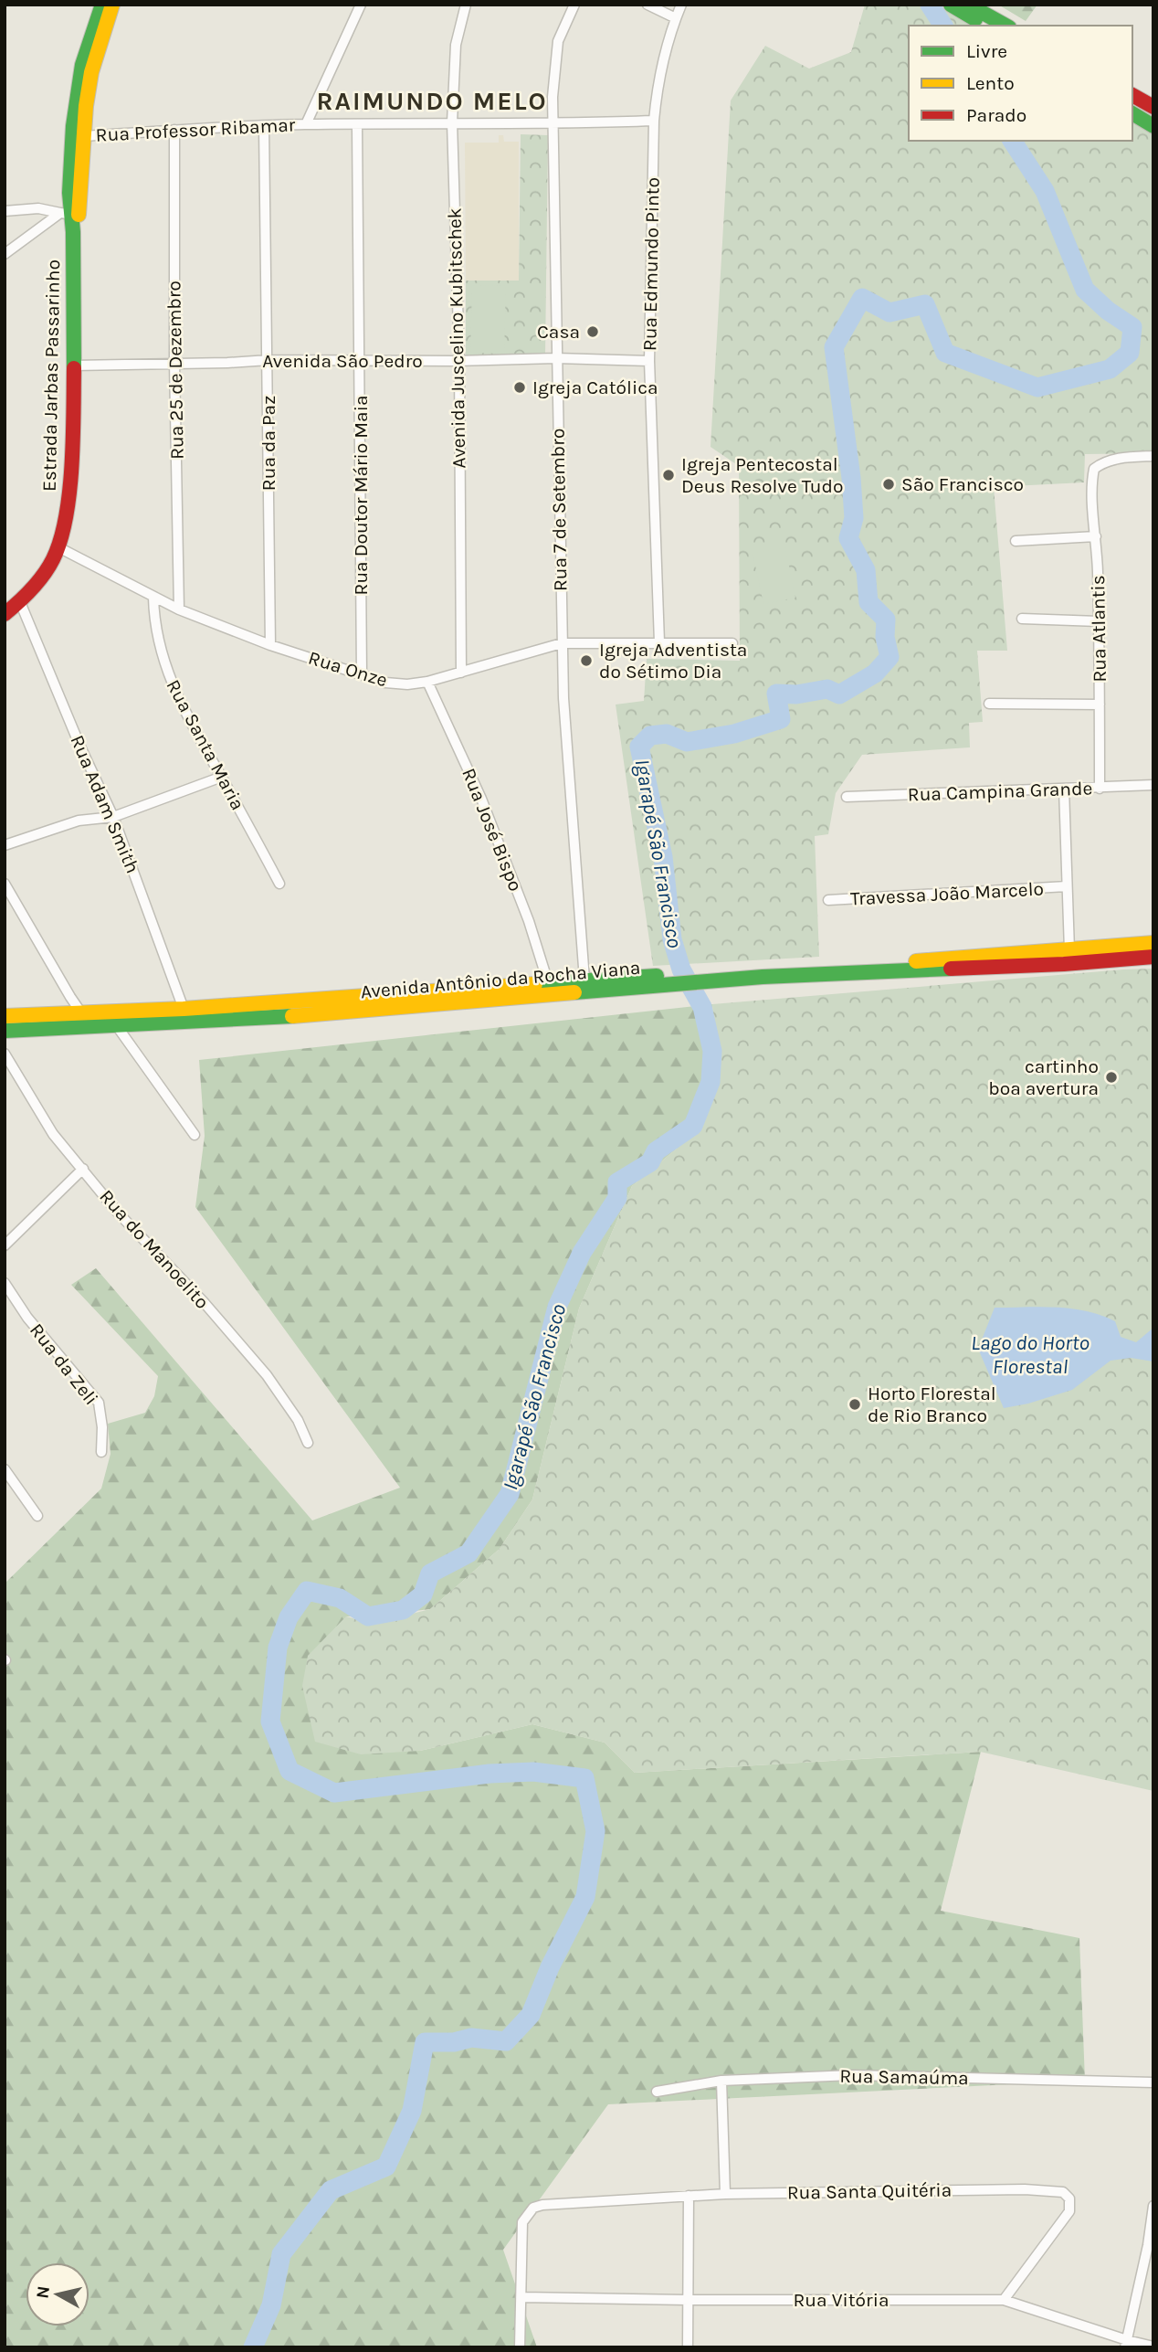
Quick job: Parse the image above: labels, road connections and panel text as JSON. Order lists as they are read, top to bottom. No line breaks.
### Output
{"streets":{"main road":["Estrada Jarbas Passarinho","Avenida Antônio da Rocha Viana"],"street":["Rua Professor Ribamar","Rua Edmundo Pinto","Avenida Juscelino Kubitschek","Avenida São Pedro","Rua 25 de Dezembro","Rua da Paz","Rua Doutor Mário Maia","Rua 7 de Setembro","Rua Atlantis","Rua Onze","Rua Santa Maria","Rua Campina Grande","Rua Adam Smith","Rua José Bispo","Travessa João Marcelo","Rua do Manoelito","Rua da Zeli","Rua Samaúma","Rua Santa Quitéria","Rua Vitória"]},"crossings":[["Rua Professor Ribamar","Rua Edmundo Pinto"],["Rua Professor Ribamar","Avenida Juscelino Kubitschek"],["Rua Professor Ribamar","Rua 25 de Dezembro"],["Rua Professor Ribamar","Estrada Jarbas Passarinho"],["Rua Professor Ribamar","Rua da Paz"],["Rua Professor Ribamar","Rua Doutor Mário Maia"],["Rua Professor Ribamar","Rua 7 de Setembro"],["Rua Edmundo Pinto","Avenida São Pedro"],["Rua Edmundo Pinto","Rua Onze"],["Avenida Juscelino Kubitschek","Avenida São Pedro"],["Avenida Juscelino Kubitschek","Rua Onze"],["Avenida São Pedro","Rua 25 de Dezembro"],["Avenida São Pedro","Estrada Jarbas Passarinho"],["Avenida São Pedro","Rua da Paz"],["Avenida São Pedro","Rua Doutor Mário Maia"],["Avenida São Pedro","Rua 7 de Setembro"],["Rua 25 de Dezembro","Rua Onze"],["Estrada Jarbas Passarinho","Rua Onze"],["Estrada Jarbas Passarinho","Rua Adam Smith"],["Rua da Paz","Rua Onze"],["Rua Doutor Mário Maia","Rua Onze"],["Rua 7 de Setembro","Rua Onze"],["Rua 7 de Setembro","Avenida Antônio da Rocha Viana"],["Rua Atlantis","Rua Campina Grande"],["Rua Onze","Rua Santa Maria"],["Rua Onze","Rua José Bispo"],["Rua Adam Smith","Avenida Antônio da Rocha Viana"],["Rua José Bispo","Avenida Antônio da Rocha Viana"],["Rua Santa Quitéria","Rua Vitória"]],"districts":["RAIMUNDO MELO"],"water":["Igarapé São Francisco","Lago do Horto Florestal"],"places":["Casa","Igreja Católica","Igreja Pentecostal Deus Resolve Tudo","São Francisco","Igreja Adventista do Sétimo Dia","cartinho boa avertura","Horto Florestal de Rio Branco"],"legend":["Livre","Lento","Parado"],"north":"left"}
